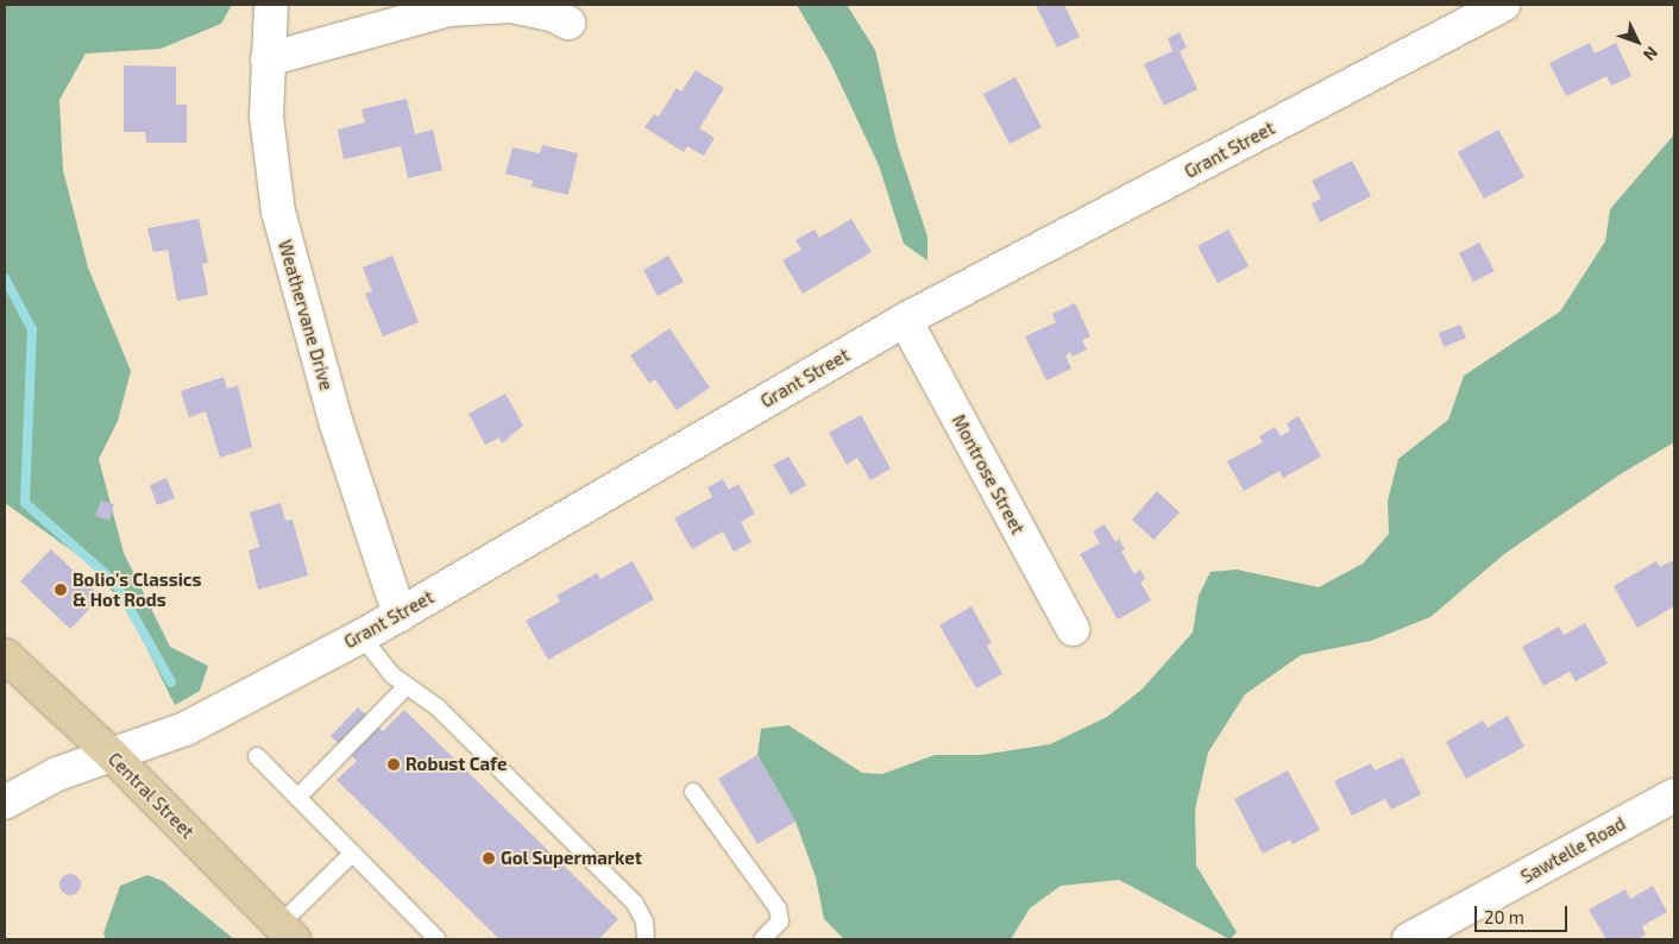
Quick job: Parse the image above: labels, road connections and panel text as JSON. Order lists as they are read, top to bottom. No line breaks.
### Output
{"streets":{"main road":["Central Street"],"street":["Grant Street","Weathervane Drive","Montrose Street","Sawtelle Road"]},"crossings":[["Grant Street","Weathervane Drive"],["Grant Street","Montrose Street"],["Grant Street","Central Street"]],"places":["Bolio's Classics & Hot Rods","Robust Cafe","Gol Supermarket"],"scale_bar":"20 m","north":"bottom right"}
